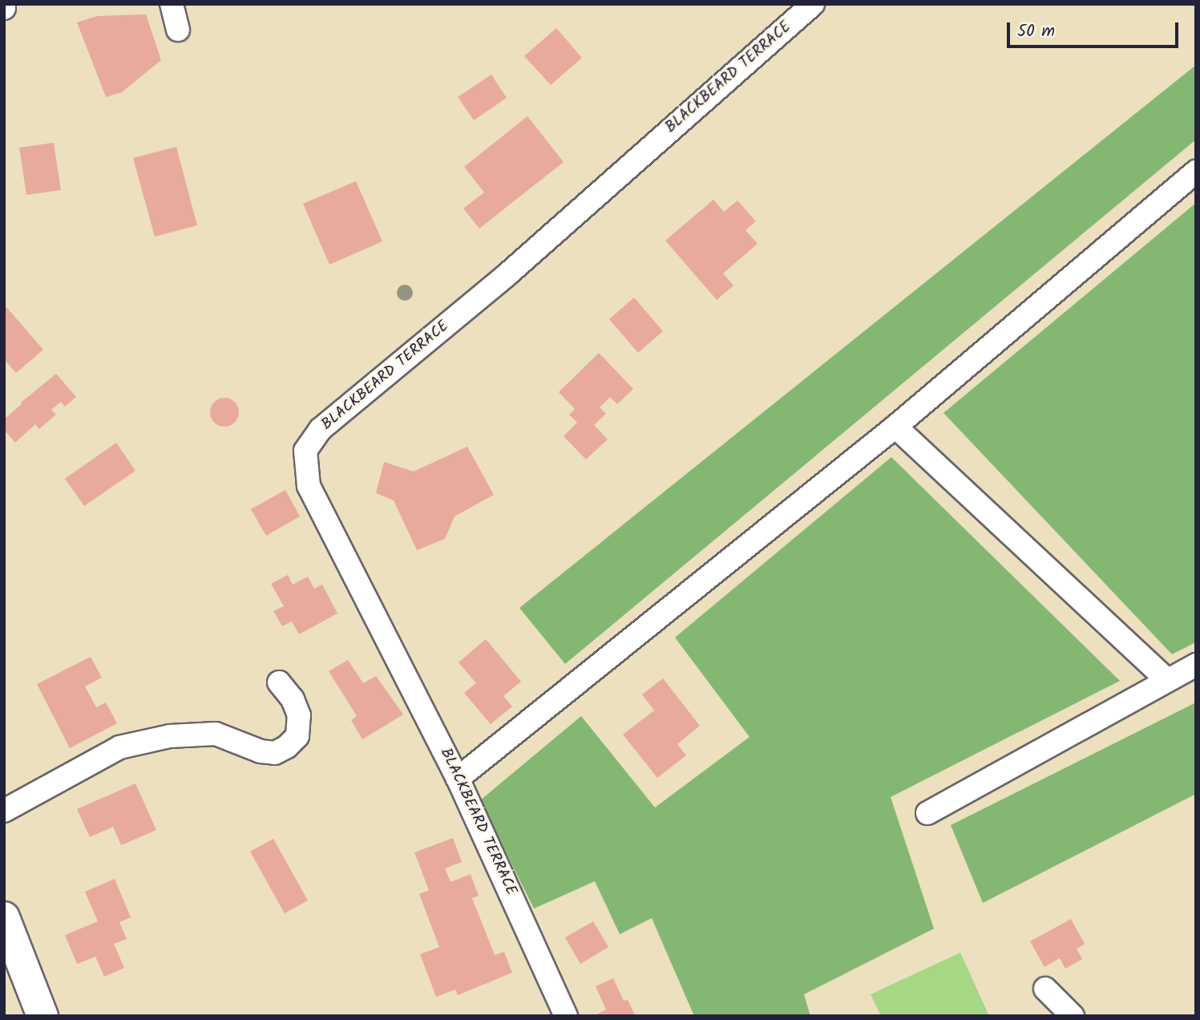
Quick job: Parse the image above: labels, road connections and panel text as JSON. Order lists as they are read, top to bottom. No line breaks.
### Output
{"streets":{"street":["BLACKBEARD TERRACE"]},"scale_bar":"50 m"}
